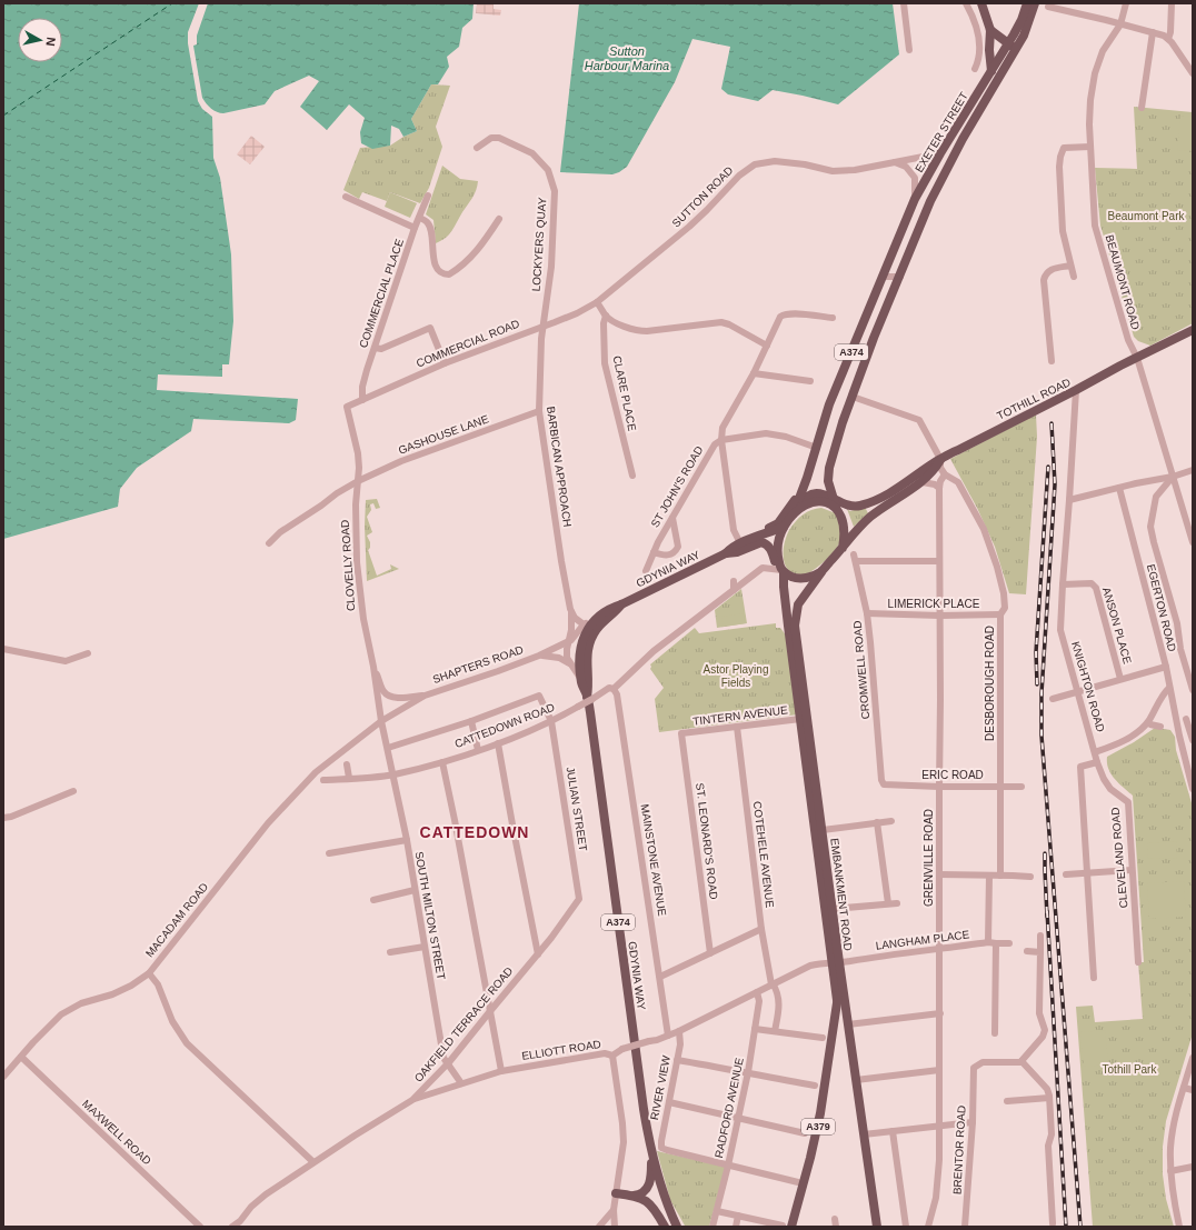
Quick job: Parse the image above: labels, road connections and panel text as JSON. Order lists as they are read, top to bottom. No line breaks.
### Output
{"streets":{"main road":["EXETER STREET","A374","TOTHILL ROAD","GDYNIA WAY","EMBANKMENT ROAD","A379"],"street":["SUTTON ROAD","LOCKYERS QUAY","BEAUMONT ROAD","COMMERCIAL PLACE","COMMERCIAL ROAD","CLARE PLACE","GASHOUSE LANE","BARBICAN APPROACH","ST JOHN'S ROAD","CLOVELLY ROAD","LIMERICK PLACE","EGERTON ROAD","ANSON PLACE","SHAPTERS ROAD","CROMWELL ROAD","DESBOROUGH ROAD","KNIGHTON ROAD","TINTERN AVENUE","CATTEDOWN ROAD","ERIC ROAD","JULIAN STREET","ST. LEONARD'S ROAD","COTEHELE AVENUE","GRENVILLE ROAD","CLEVELAND ROAD","MAINSTONE AVENUE","SOUTH MILTON STREET","MACADAM ROAD","LANGHAM PLACE","OAKFIELD TERRACE ROAD","ELLIOTT ROAD","RIVER VIEW","RADFORD AVENUE","MAXWELL ROAD","BRENTOR ROAD"]},"crossings":[["EXETER STREET","SUTTON ROAD"],["EXETER STREET","A374"],["EXETER STREET","TOTHILL ROAD"],["EXETER STREET","GDYNIA WAY"],["EXETER STREET","CATTEDOWN ROAD"],["EXETER STREET","EMBANKMENT ROAD"],["SUTTON ROAD","COMMERCIAL ROAD"],["LOCKYERS QUAY","COMMERCIAL ROAD"],["LOCKYERS QUAY","BARBICAN APPROACH"],["BEAUMONT ROAD","TOTHILL ROAD"],["COMMERCIAL PLACE","COMMERCIAL ROAD"],["COMMERCIAL ROAD","BARBICAN APPROACH"],["COMMERCIAL ROAD","CLOVELLY ROAD"],["A374","GDYNIA WAY"],["TOTHILL ROAD","GDYNIA WAY"],["TOTHILL ROAD","KNIGHTON ROAD"],["TOTHILL ROAD","CATTEDOWN ROAD"],["TOTHILL ROAD","EMBANKMENT ROAD"],["GASHOUSE LANE","BARBICAN APPROACH"],["GASHOUSE LANE","CLOVELLY ROAD"],["BARBICAN APPROACH","SHAPTERS ROAD"],["CLOVELLY ROAD","SHAPTERS ROAD"],["CLOVELLY ROAD","SOUTH MILTON STREET"],["CLOVELLY ROAD","MACADAM ROAD"],["GDYNIA WAY","CATTEDOWN ROAD"],["GDYNIA WAY","EMBANKMENT ROAD"],["LIMERICK PLACE","CROMWELL ROAD"],["LIMERICK PLACE","DESBOROUGH ROAD"],["LIMERICK PLACE","GRENVILLE ROAD"],["ANSON PLACE","KNIGHTON ROAD"],["SHAPTERS ROAD","SOUTH MILTON STREET"],["SHAPTERS ROAD","MACADAM ROAD"],["CROMWELL ROAD","ERIC ROAD"],["CROMWELL ROAD","GRENVILLE ROAD"],["DESBOROUGH ROAD","ERIC ROAD"],["DESBOROUGH ROAD","GRENVILLE ROAD"],["KNIGHTON ROAD","CLEVELAND ROAD"],["TINTERN AVENUE","ST. LEONARD'S ROAD"],["TINTERN AVENUE","COTEHELE AVENUE"],["TINTERN AVENUE","EMBANKMENT ROAD"],["CATTEDOWN ROAD","JULIAN STREET"],["CATTEDOWN ROAD","MAINSTONE AVENUE"],["CATTEDOWN ROAD","EMBANKMENT ROAD"],["CATTEDOWN ROAD","SOUTH MILTON STREET"],["ERIC ROAD","GRENVILLE ROAD"],["JULIAN STREET","OAKFIELD TERRACE ROAD"],["COTEHELE AVENUE","ELLIOTT ROAD"],["GRENVILLE ROAD","LANGHAM PLACE"],["MAINSTONE AVENUE","ELLIOTT ROAD"],["EMBANKMENT ROAD","LANGHAM PLACE"],["EMBANKMENT ROAD","ELLIOTT ROAD"],["EMBANKMENT ROAD","A379"],["SOUTH MILTON STREET","MACADAM ROAD"],["SOUTH MILTON STREET","OAKFIELD TERRACE ROAD"],["SOUTH MILTON STREET","ELLIOTT ROAD"],["MACADAM ROAD","OAKFIELD TERRACE ROAD"],["LANGHAM PLACE","ELLIOTT ROAD"],["OAKFIELD TERRACE ROAD","ELLIOTT ROAD"],["ELLIOTT ROAD","RIVER VIEW"],["ELLIOTT ROAD","RADFORD AVENUE"],["RIVER VIEW","RADFORD AVENUE"]],"districts":["CATTEDOWN"],"water":["Sutton Harbour Marina"],"parks":["Beaumont Park","Astor Playing Fields","Tothill Park"],"north":"right"}
